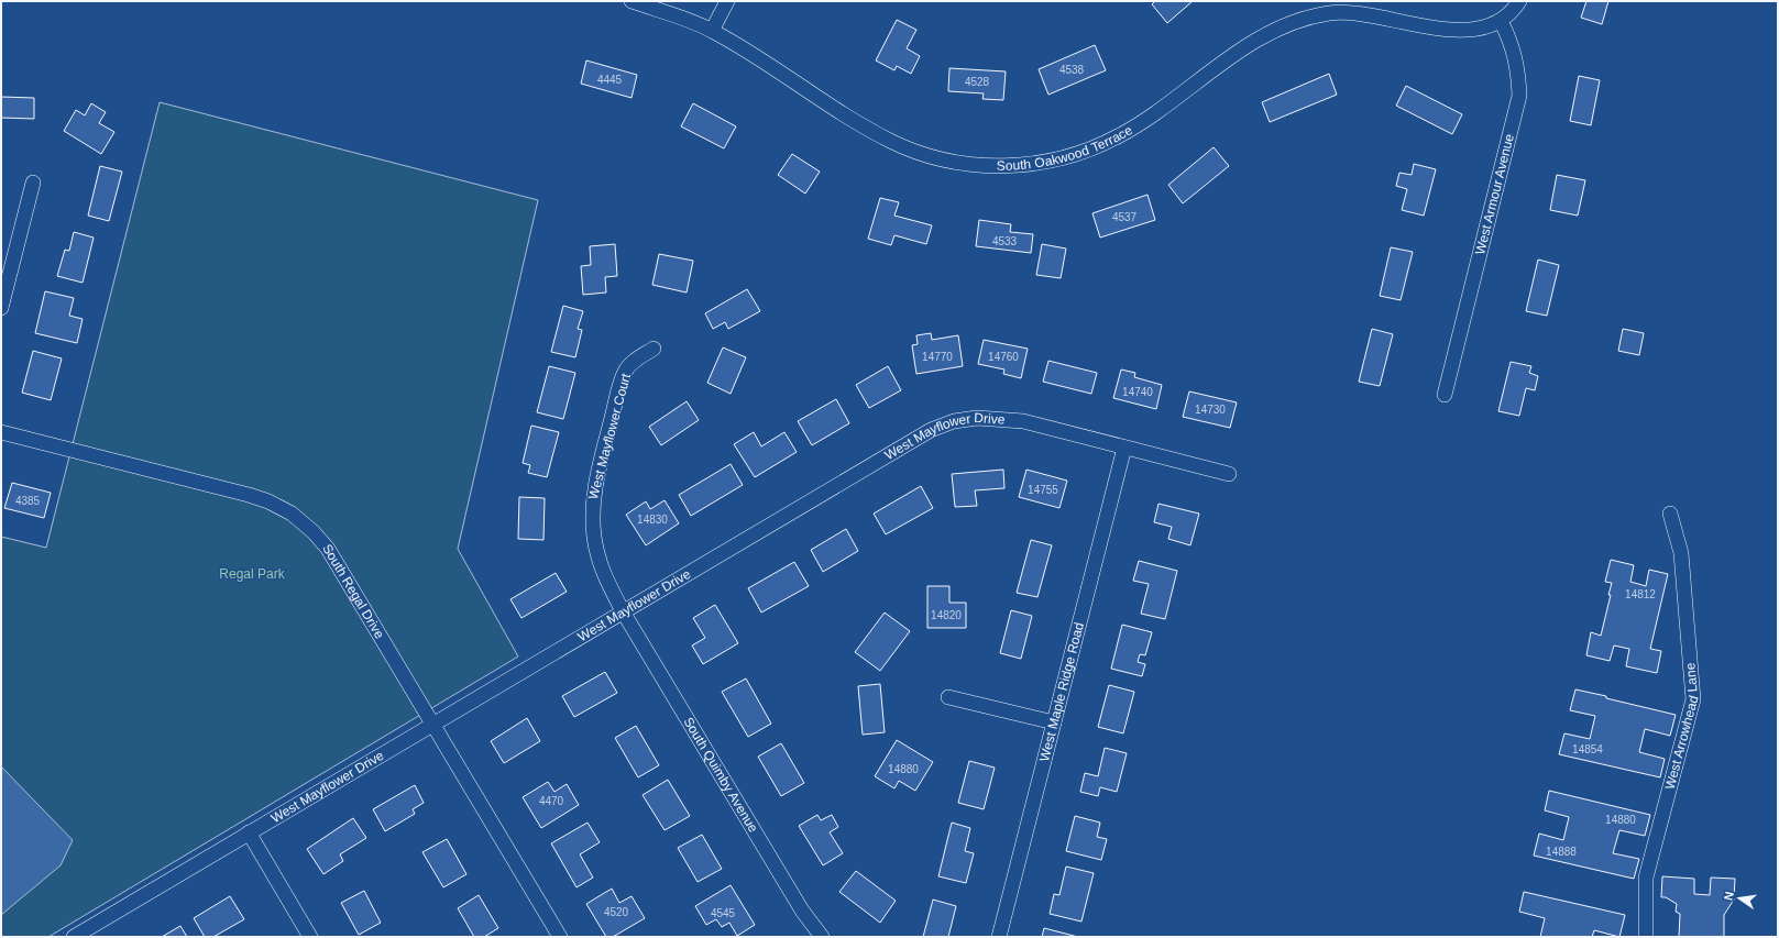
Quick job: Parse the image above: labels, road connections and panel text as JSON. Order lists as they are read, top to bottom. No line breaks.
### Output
{"streets":{"street":["South Oakwood Terrace","West Armour Avenue","West Mayflower Court","West Mayflower Drive","South Regal Drive","West Maple Ridge Road","West Arrowhead Lane","South Quimby Avenue"]},"crossings":[["South Oakwood Terrace","West Armour Avenue"],["West Mayflower Court","West Mayflower Drive"],["West Mayflower Court","South Quimby Avenue"],["West Mayflower Drive","South Regal Drive"],["West Mayflower Drive","West Maple Ridge Road"],["West Mayflower Drive","South Quimby Avenue"]],"parks":["Regal Park"],"house_numbers":["4538","4445","4528","4537","4533","14770","14760","14740","14730","14755","4385","14830","14812","14820","14854","14880","4470","14880","14888","4520","4545"],"north":"left"}
